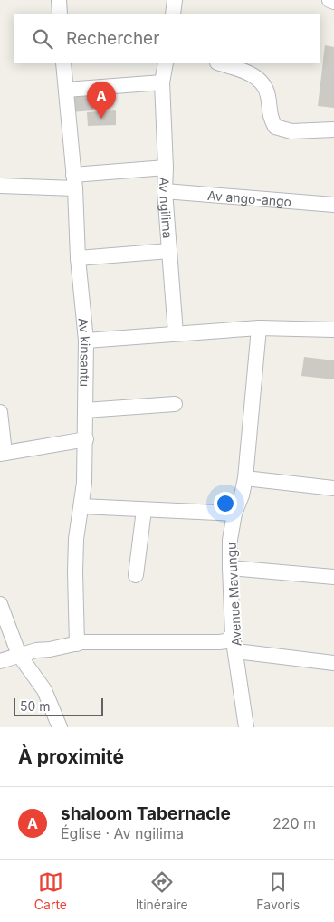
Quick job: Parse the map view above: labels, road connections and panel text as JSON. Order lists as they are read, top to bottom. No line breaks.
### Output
{"streets":{"street":["Av ango-ango","Av ngilima","Av kinsantu","Avenue Mavungu"]},"crossings":[["Av ango-ango","Av ngilima"]],"scale_bar":"50 m","page":{"search":"Rechercher","pins":"A","scale":"50 m","heading":"À proximité","list":[{"mark":"A","name":"shaloom Tabernacle","note":"Église · Av ngilima","value":"220 m"}],"nav":["Carte","Itinéraire","Favoris"]}}
